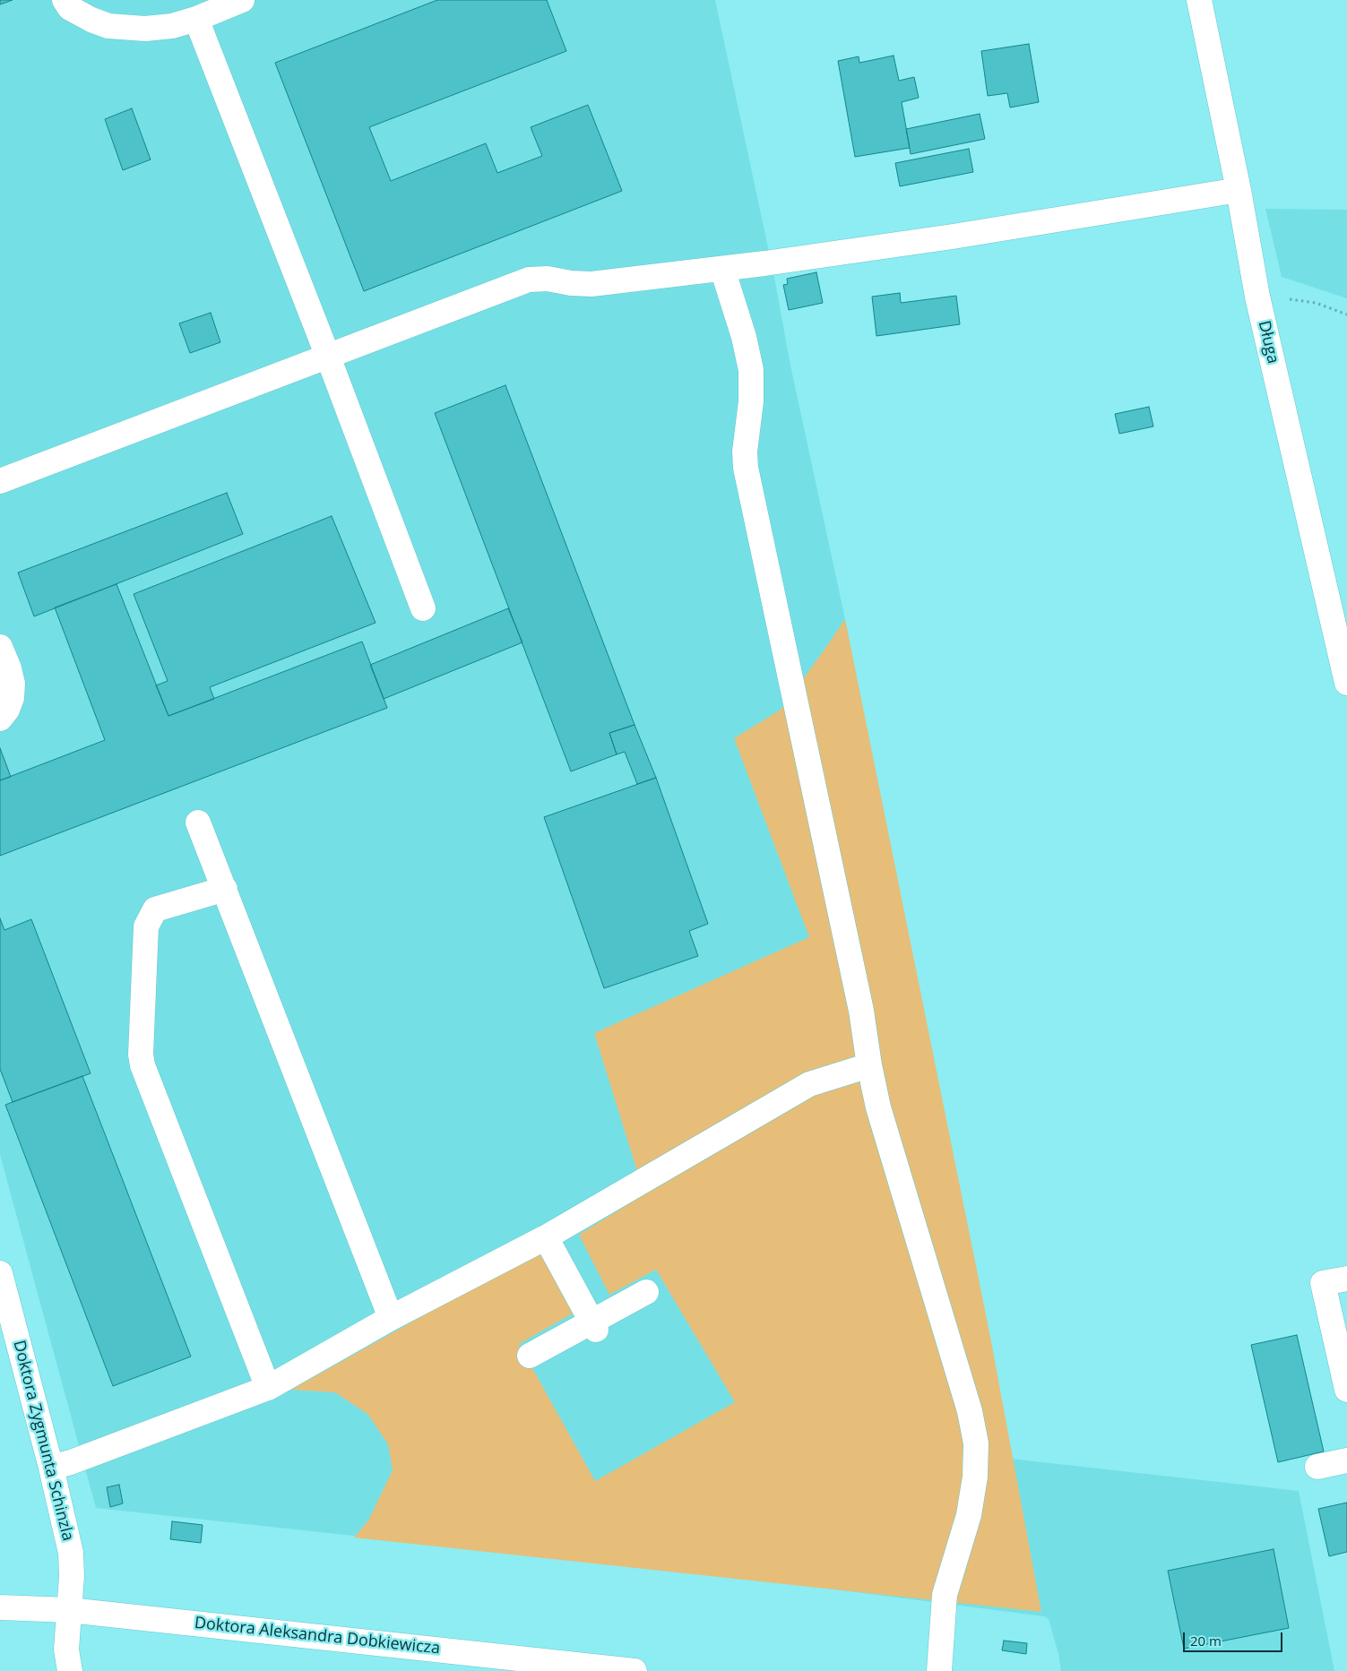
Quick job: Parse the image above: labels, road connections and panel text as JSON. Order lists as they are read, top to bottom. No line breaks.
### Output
{"streets":{"street":["Długa","Doktora Zygmunta Schinzla","Doktora Aleksandra Dobkiewicza"]},"crossings":[["Doktora Zygmunta Schinzla","Doktora Aleksandra Dobkiewicza"]],"scale_bar":"20 m"}
